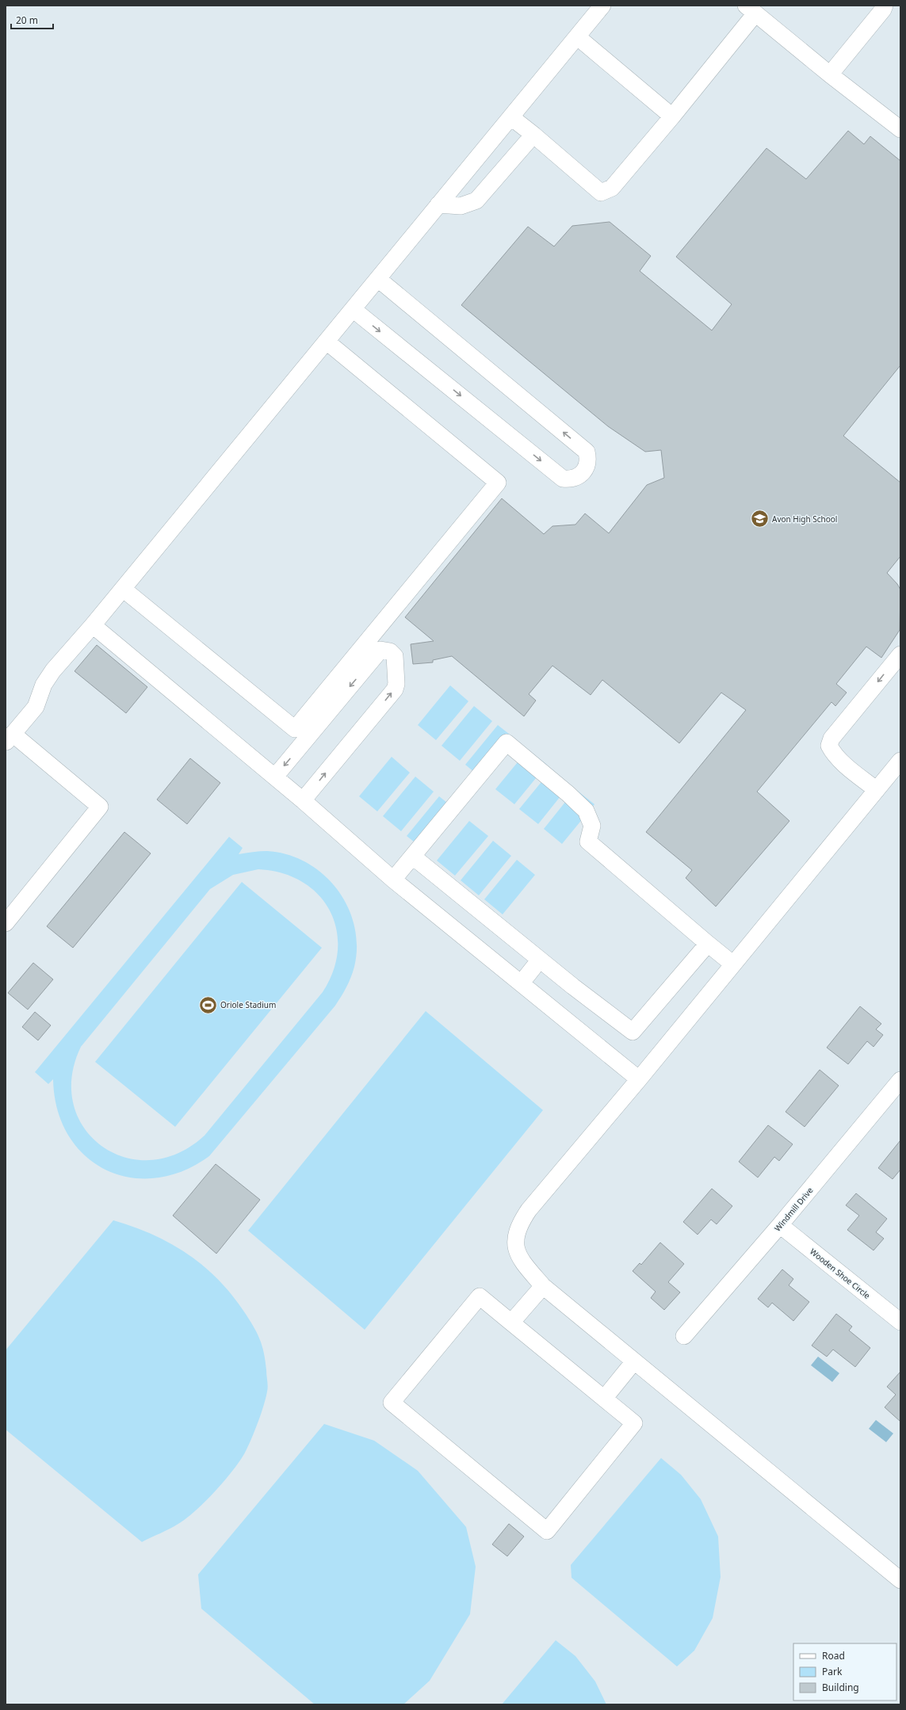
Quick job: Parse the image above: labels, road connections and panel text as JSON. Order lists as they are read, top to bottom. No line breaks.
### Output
{"streets":{"street":["Windmill Drive","Wooden Shoe Circle"]},"crossings":[["Windmill Drive","Wooden Shoe Circle"]],"places":{"school or university":["Avon High School"],"sports":["Oriole Stadium"]},"legend":["Road","Park","Building"],"scale_bar":"20 m"}
